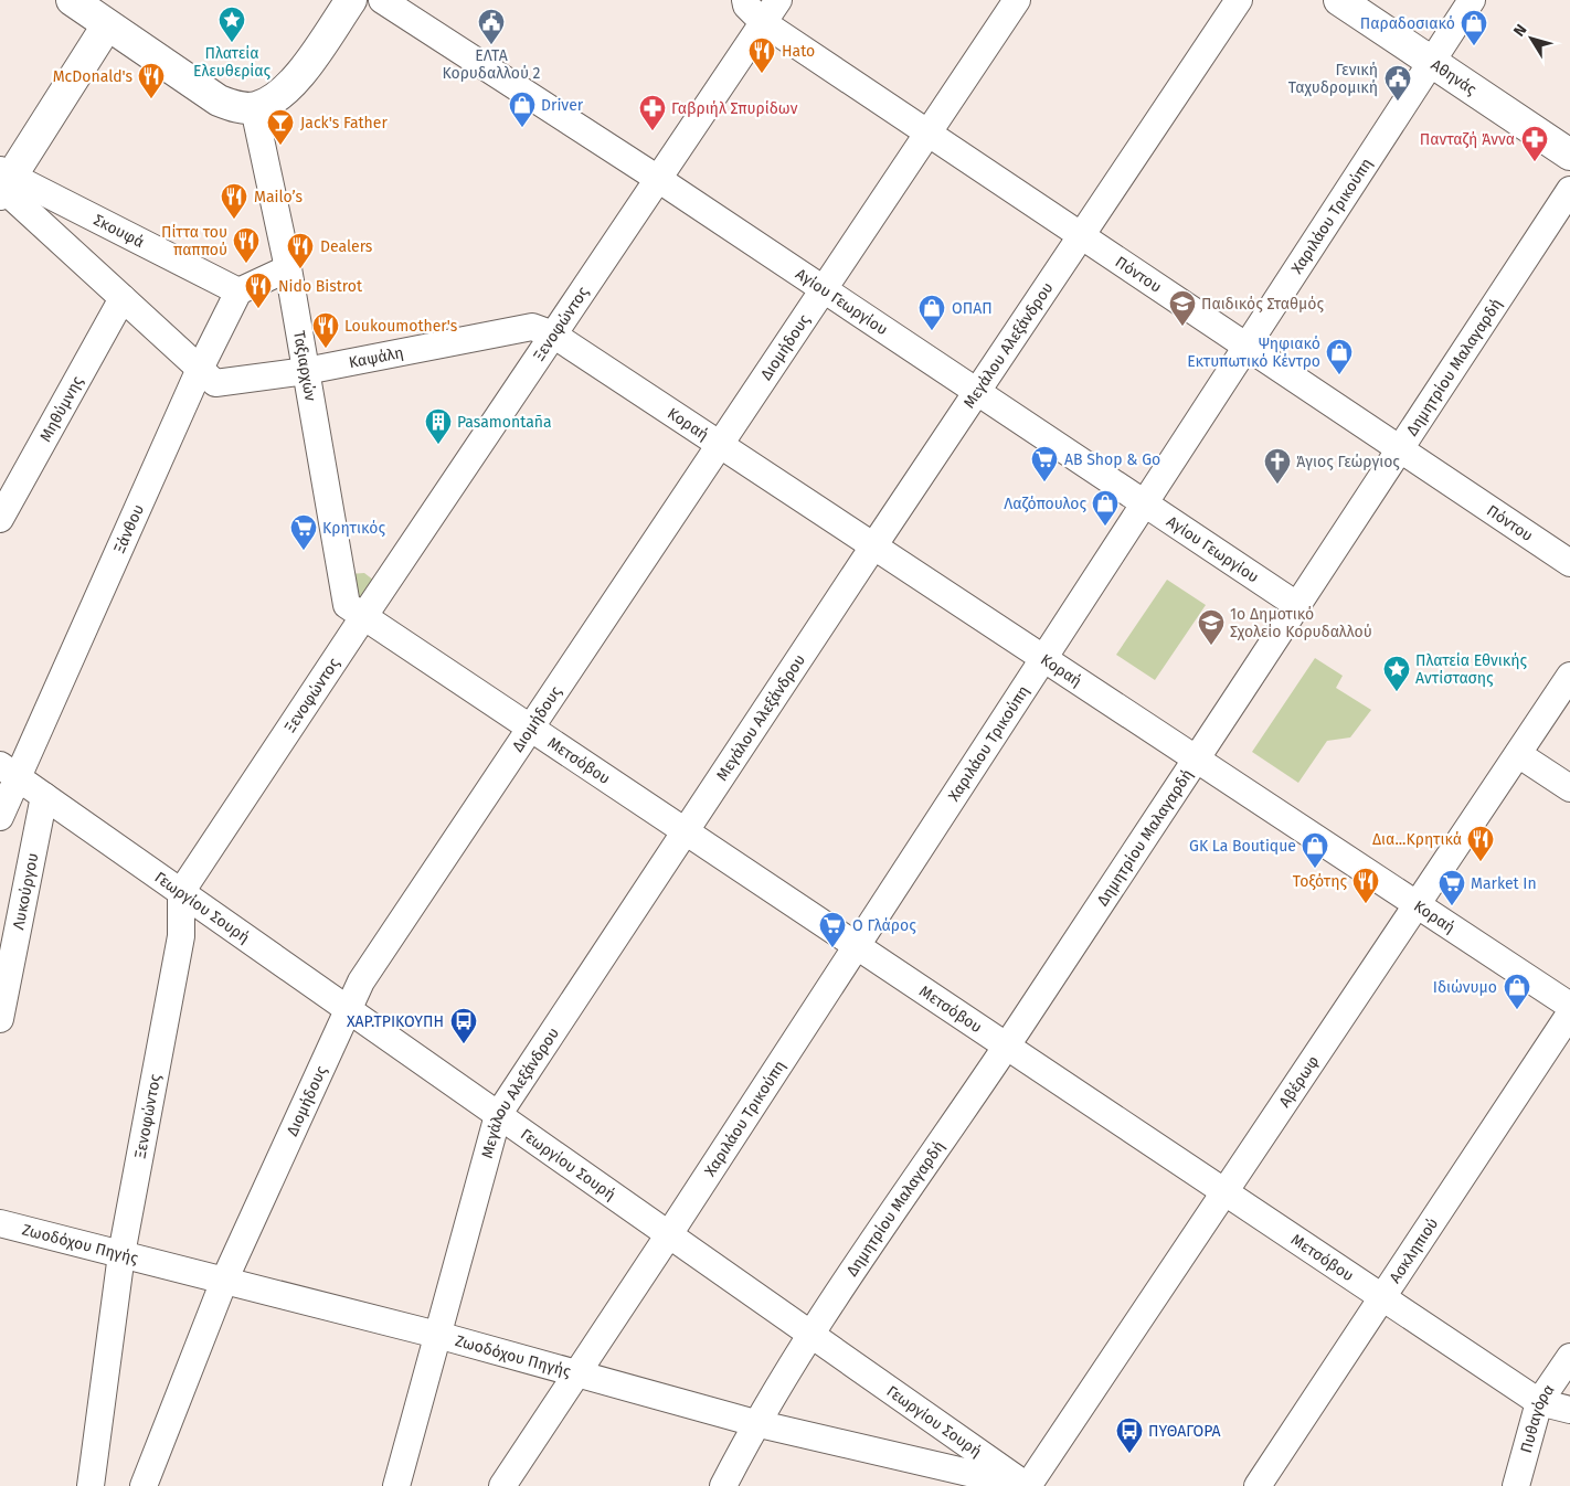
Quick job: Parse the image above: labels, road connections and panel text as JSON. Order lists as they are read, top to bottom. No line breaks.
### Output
{"streets":{"main road":["Αθηνάς"],"street":["Χαριλάου Τρικούπη","Σκουφά","Πόντου","Αγίου Γεωργίου","Ξενοφώντος","Μεγάλου Αλεξάνδρου","Διομήδους","Καψάλη","Ταξιαρχών","Δημητρίου Μαλαγαρδή","Μηθύμνης","Κοραή","Ξάνθου","Μετσόβου","Λυκούργου","Γεωργίου Σουρή","Αβέρωφ","Ζωοδόχου Πηγής","Ασκληπιού","Πυθαγόρα"]},"crossings":[["Αθηνάς","Χαριλάου Τρικούπη"],["Χαριλάου Τρικούπη","Πόντου"],["Χαριλάου Τρικούπη","Αγίου Γεωργίου"],["Χαριλάου Τρικούπη","Κοραή"],["Χαριλάου Τρικούπη","Μετσόβου"],["Χαριλάου Τρικούπη","Γεωργίου Σουρή"],["Χαριλάου Τρικούπη","Ζωοδόχου Πηγής"],["Σκουφά","Ξάνθου"],["Πόντου","Ξενοφώντος"],["Πόντου","Μεγάλου Αλεξάνδρου"],["Πόντου","Διομήδους"],["Πόντου","Δημητρίου Μαλαγαρδή"],["Αγίου Γεωργίου","Ξενοφώντος"],["Αγίου Γεωργίου","Μεγάλου Αλεξάνδρου"],["Αγίου Γεωργίου","Διομήδους"],["Αγίου Γεωργίου","Δημητρίου Μαλαγαρδή"],["Ξενοφώντος","Καψάλη"],["Ξενοφώντος","Ταξιαρχών"],["Ξενοφώντος","Κοραή"],["Ξενοφώντος","Μετσόβου"],["Ξενοφώντος","Γεωργίου Σουρή"],["Ξενοφώντος","Ζωοδόχου Πηγής"],["Μεγάλου Αλεξάνδρου","Κοραή"],["Μεγάλου Αλεξάνδρου","Μετσόβου"],["Μεγάλου Αλεξάνδρου","Γεωργίου Σουρή"],["Μεγάλου Αλεξάνδρου","Ζωοδόχου Πηγής"],["Διομήδους","Κοραή"],["Διομήδους","Μετσόβου"],["Διομήδους","Γεωργίου Σουρή"],["Διομήδους","Ζωοδόχου Πηγής"],["Καψάλη","Ταξιαρχών"],["Καψάλη","Κοραή"],["Καψάλη","Ξάνθου"],["Ταξιαρχών","Μετσόβου"],["Δημητρίου Μαλαγαρδή","Κοραή"],["Δημητρίου Μαλαγαρδή","Μετσόβου"],["Δημητρίου Μαλαγαρδή","Γεωργίου Σουρή"],["Δημητρίου Μαλαγαρδή","Ζωοδόχου Πηγής"],["Κοραή","Αβέρωφ"],["Ξάνθου","Γεωργίου Σουρή"],["Μετσόβου","Αβέρωφ"],["Μετσόβου","Ασκληπιού"],["Μετσόβου","Πυθαγόρα"],["Λυκούργου","Γεωργίου Σουρή"],["Γεωργίου Σουρή","Αβέρωφ"],["Γεωργίου Σουρή","Ζωοδόχου Πηγής"],["Αβέρωφ","Ζωοδόχου Πηγής"]],"places":{"place":["Πλατεία Ελευθερίας","Πλατεία Εθνικής Αντίστασης"],"public building":["ΕΛΤΑ Κορυδαλλού 2","Γενική Ταχυδρομική"],"shop":["Παραδοσιακό","Driver","ΟΠΑΠ","Ψηφιακό Εκτυπωτικό Κέντρο","Λαζόπουλος","GK La Boutique","Ιδιώνυμο"],"restaurant":["Hato","McDonald's","Mailo’s","Πίττα του παππού","Dealers","Nido Bistrot","Loukoumother's","Δια...Κρητικά","Τοξότης"],"pharmacy":["Γαβριήλ Σπυρίδων","Πανταζή Άννα"],"bar":["Jack's Father"],"school or university":["Παιδικός Σταθμός","1o Δημοτικό Σχολείο Κορυδαλλού"],"building":["Pasamontaña"],"supermarket":["ΑΒ Shop & Go","Κρητικός","Market In","Ο Γλάρος"],"church":["Άγιος Γεώργιος"],"bus stop":["ΧΑΡ.ΤΡΙΚΟΥΠΗ","ΠΥΘΑΓΟΡΑ"]},"north":"top left"}
